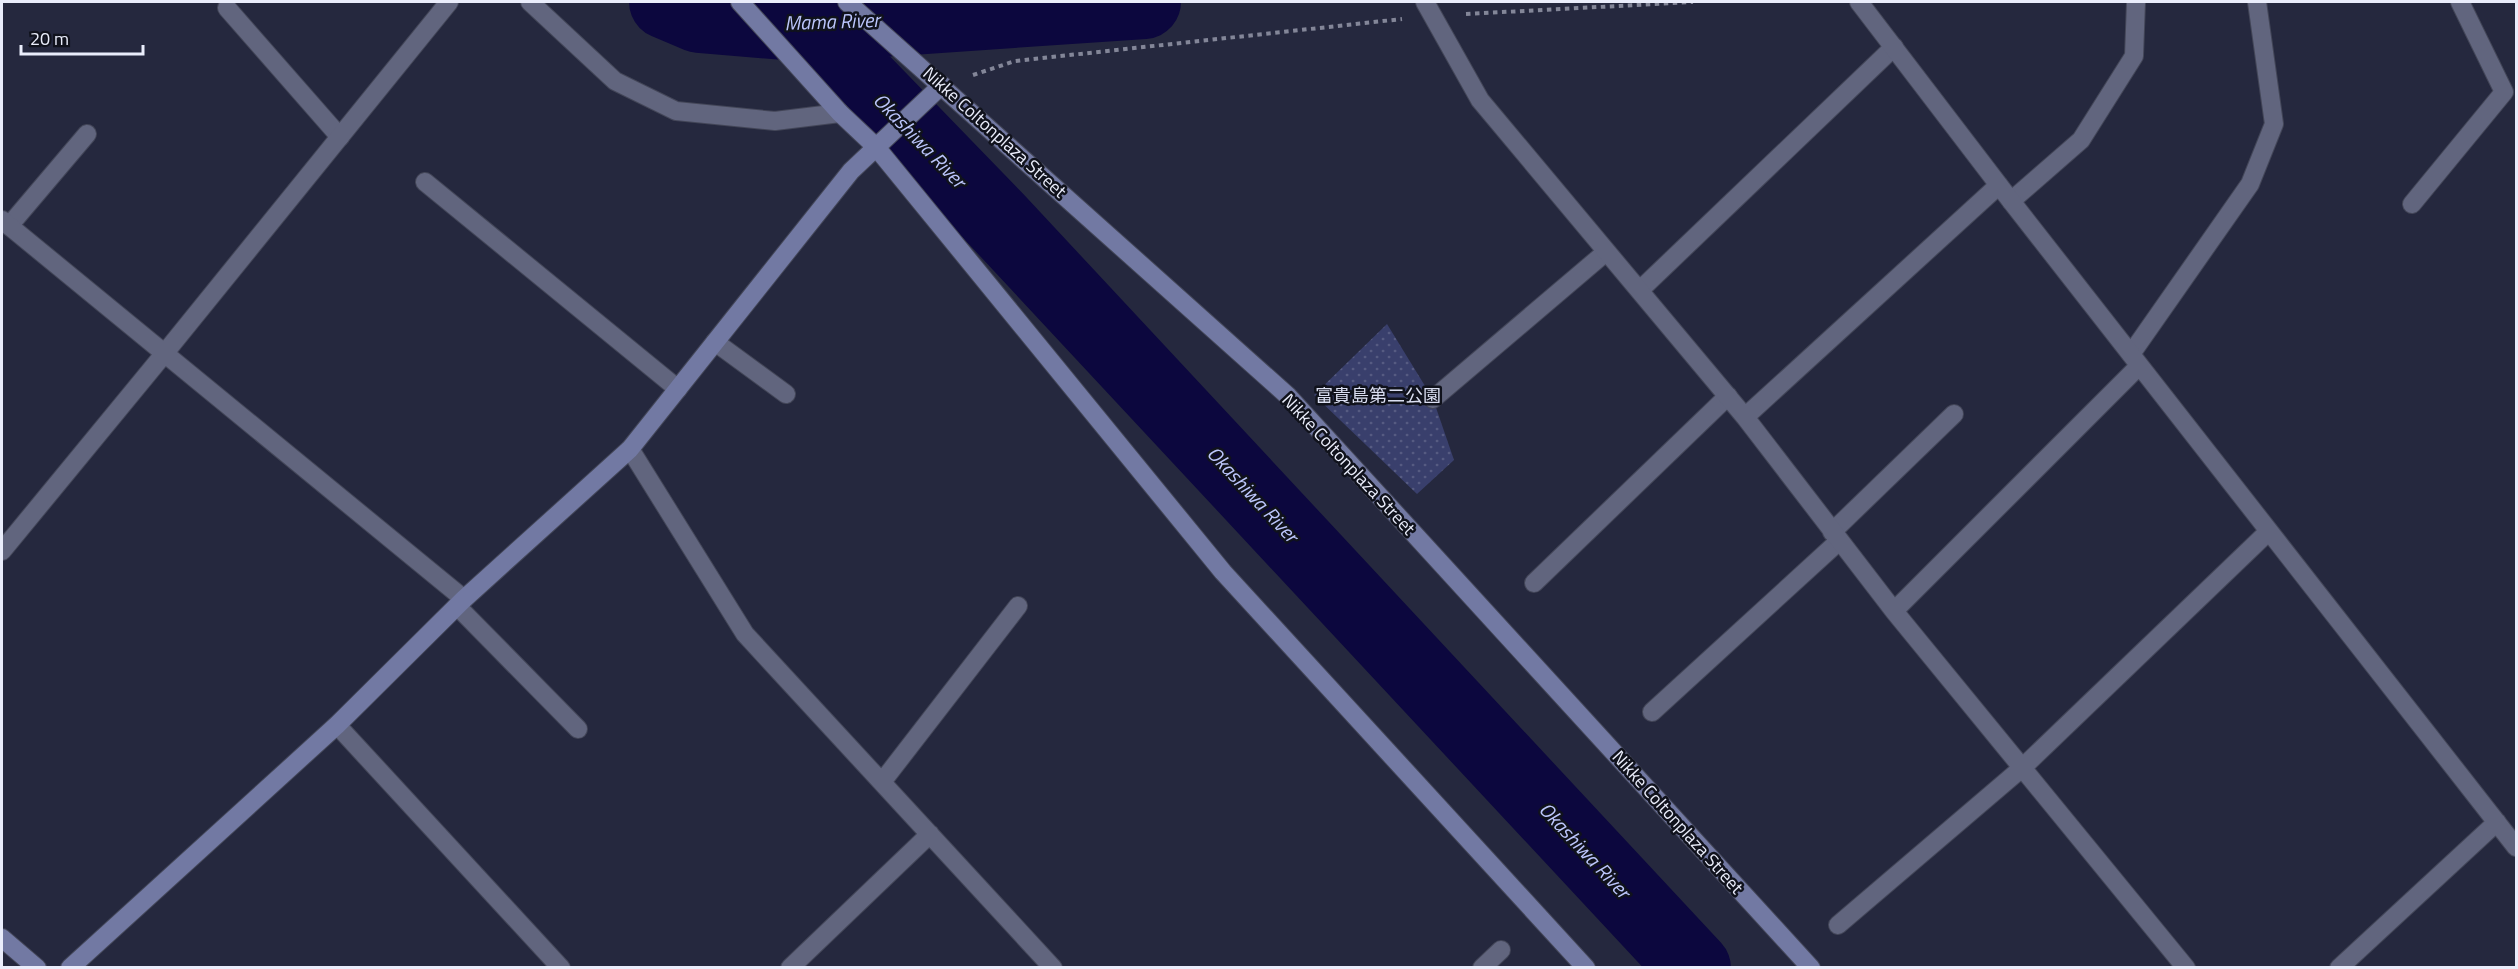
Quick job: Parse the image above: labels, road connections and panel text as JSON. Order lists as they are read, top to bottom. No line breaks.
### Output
{"streets":{"street":["Nikke Coltonplaza Street"]},"water":["Mama River","Okashiwa River"],"parks":["富貴島第二公園"],"scale_bar":"20 m"}
